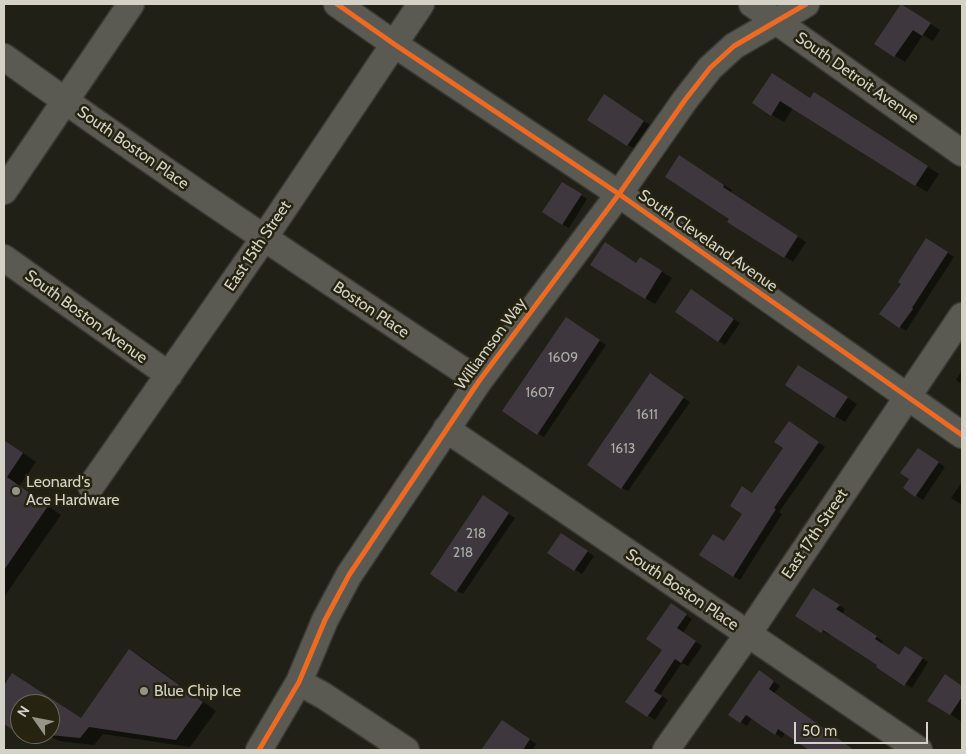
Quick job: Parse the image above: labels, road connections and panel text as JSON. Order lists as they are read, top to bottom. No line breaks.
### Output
{"streets":{"street":["South Detroit Avenue","South Boston Place","South Cleveland Avenue","East 15th Street","Boston Place","South Boston Avenue","Williamson Way","East 17th Street"]},"crossings":[["South Detroit Avenue","Williamson Way"],["South Boston Place","East 15th Street"],["South Boston Place","Boston Place"],["South Boston Place","Williamson Way"],["South Boston Place","East 17th Street"],["South Cleveland Avenue","East 15th Street"],["South Cleveland Avenue","Williamson Way"],["South Cleveland Avenue","East 17th Street"],["East 15th Street","Boston Place"],["East 15th Street","South Boston Avenue"],["Boston Place","Williamson Way"]],"places":["Leonard's Ace Hardware","Blue Chip Ice"],"house_numbers":["1609","1607","1611","1613","218","218"],"scale_bar":"50 m","north":"top left"}
